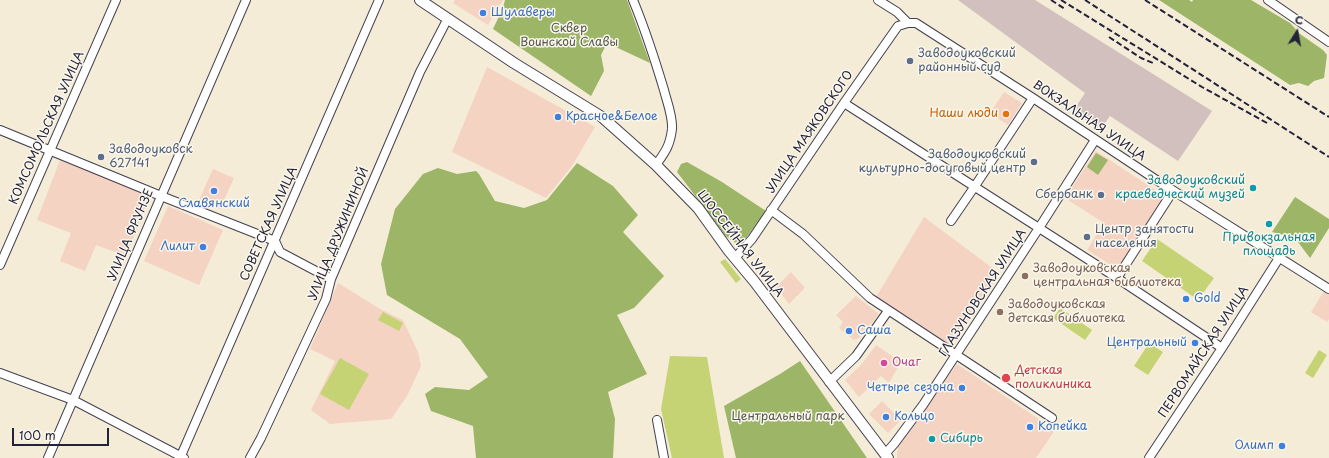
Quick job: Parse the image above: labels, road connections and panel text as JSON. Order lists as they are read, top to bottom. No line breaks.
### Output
{"streets":{"main road":["ШОССЕЙНАЯ УЛИЦА"],"street":["ВОКЗАЛЬНАЯ УЛИЦА","КОМСОМОЛЬСКАЯ УЛИЦА","УЛИЦА МАЯКОВСКОГО","СОВЕТСКАЯ УЛИЦА","УЛИЦА ДРУЖИНИНОЙ","УЛИЦА ФРУНЗЕ","ГЛАЗУНОВСКАЯ УЛИЦА","ПЕРВОМАЙСКАЯ УЛИЦА"]},"crossings":[["ВОКЗАЛЬНАЯ УЛИЦА","УЛИЦА МАЯКОВСКОГО"],["ВОКЗАЛЬНАЯ УЛИЦА","ГЛАЗУНОВСКАЯ УЛИЦА"],["ВОКЗАЛЬНАЯ УЛИЦА","ПЕРВОМАЙСКАЯ УЛИЦА"],["УЛИЦА МАЯКОВСКОГО","ШОССЕЙНАЯ УЛИЦА"],["УЛИЦА ДРУЖИНИНОЙ","ШОССЕЙНАЯ УЛИЦА"],["ШОССЕЙНАЯ УЛИЦА","ГЛАЗУНОВСКАЯ УЛИЦА"]],"parks":["Сквер Воинской Славы","Центральный парк"],"places":["Шулаверы","Заводоуковский районный суд","Наши люди","Красное&Белое","Заводоуковск 627141","Заводоуковский культурно-досуговый центр","Заводоуковский краеведческий музей","Славянский","Сбербанк","Привокзальная площадь","Центр занятости населения","Лилит","Заводоуковская центральная библиотека","Gold","Заводоуковская детская библиотека","Саша","Центральный","Очаг","Детская поликлиника","Четыре сезона","Кольцо","Копейка","Сибирь","Олимп"],"scale_bar":"100 m","north":"top"}
